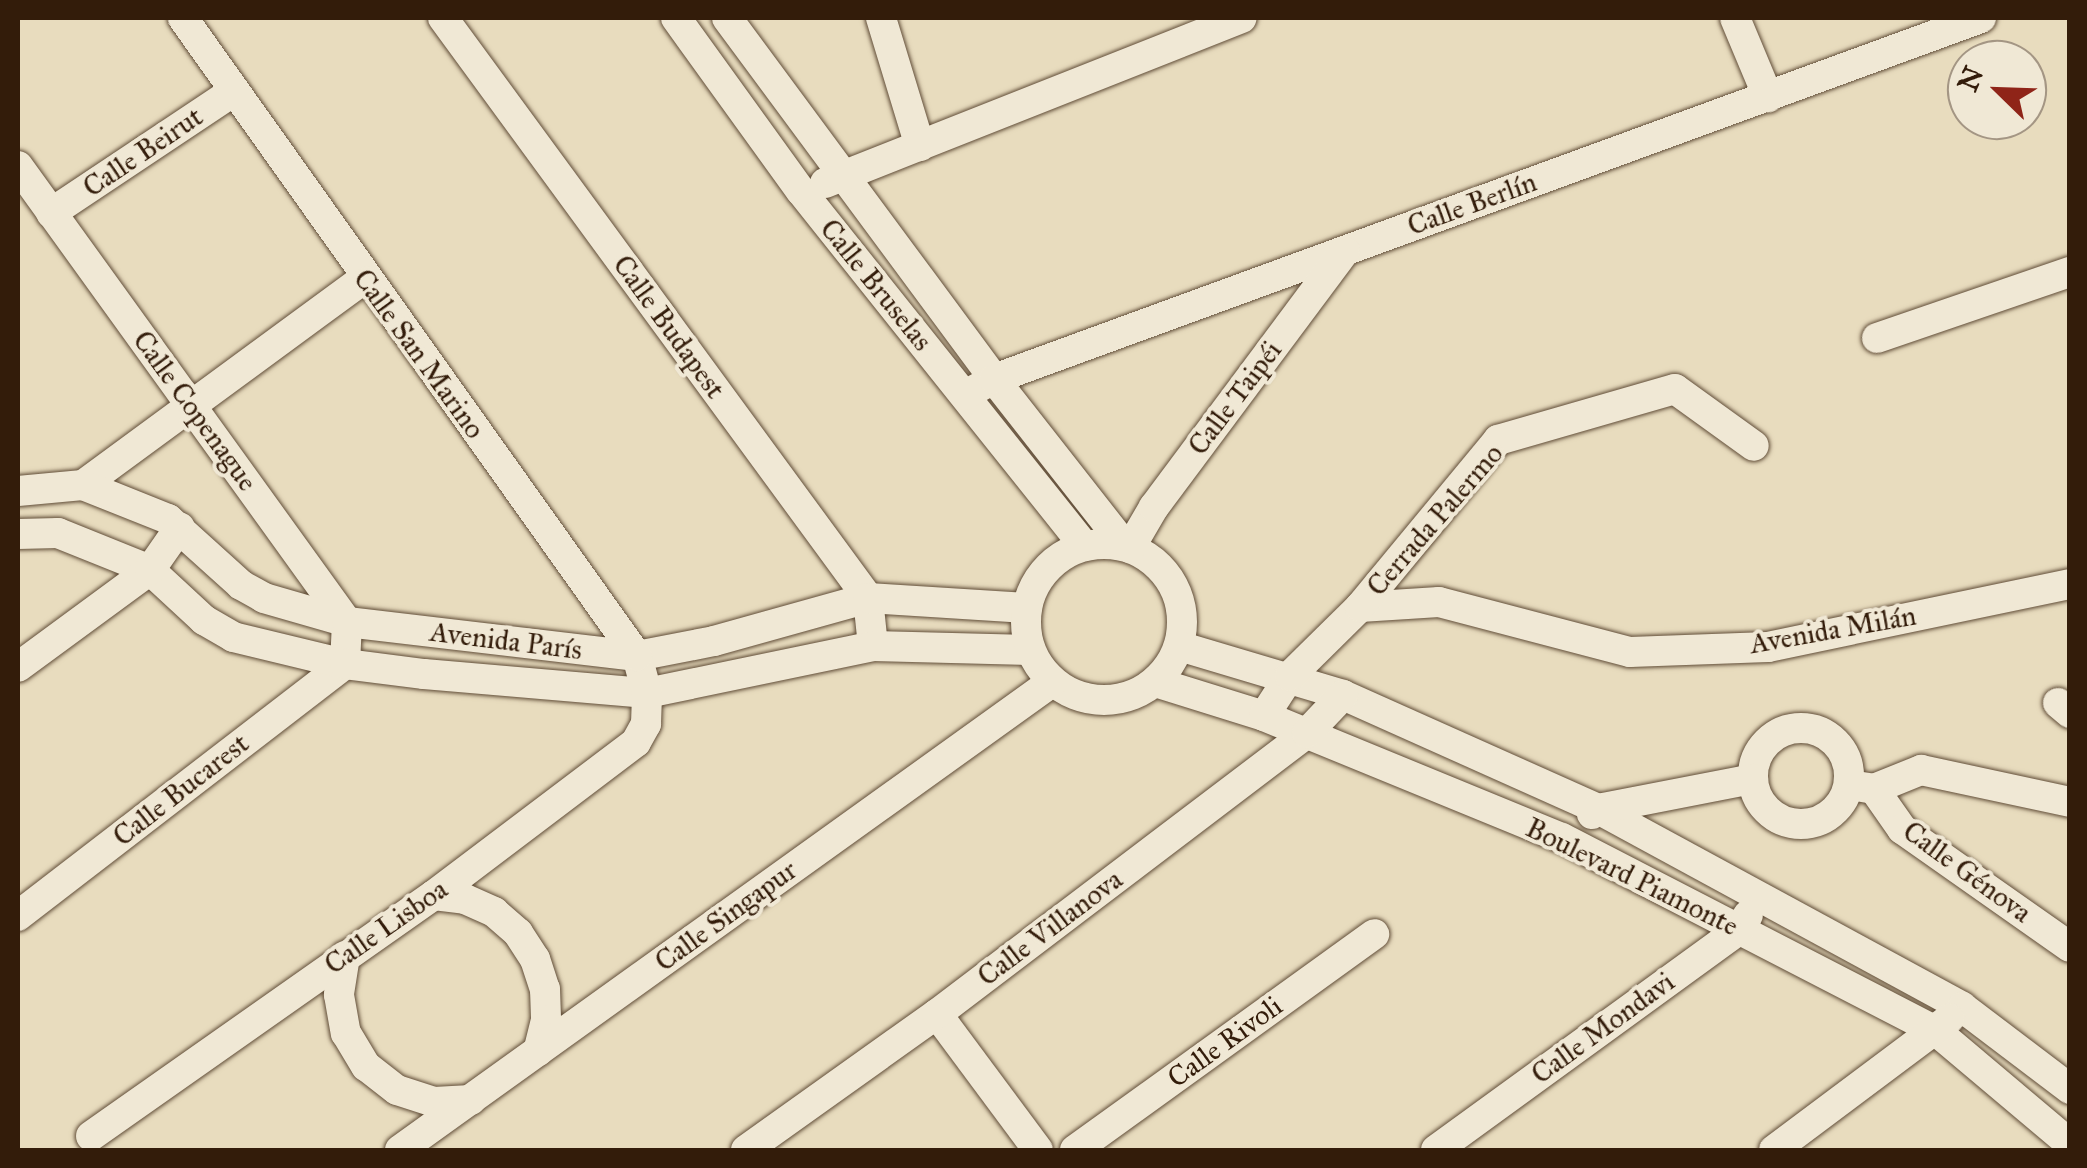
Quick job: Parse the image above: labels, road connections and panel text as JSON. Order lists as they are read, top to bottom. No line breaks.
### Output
{"streets":{"street":["Calle Beirut","Calle Berlín","Calle Bruselas","Calle Budapest","Calle San Marino","Calle Taipéi","Calle Copenague","Cerrada Palermo","Avenida Milán","Avenida París","Calle Bucarest","Calle Génova","Boulevard Piamonte","Calle Singapur","Calle Lisboa","Calle Villanova","Calle Mondavi","Calle Rivoli"]},"crossings":[["Calle Beirut","Calle San Marino"],["Calle Beirut","Calle Copenague"],["Calle Berlín","Calle Bruselas"],["Calle Berlín","Calle Taipéi"],["Calle Bruselas","Calle Taipéi"],["Calle Bruselas","Avenida París"],["Calle Bruselas","Boulevard Piamonte"],["Calle Bruselas","Calle Singapur"],["Calle Budapest","Avenida París"],["Calle San Marino","Avenida París"],["Calle San Marino","Calle Lisboa"],["Calle Taipéi","Avenida París"],["Calle Taipéi","Boulevard Piamonte"],["Calle Taipéi","Calle Singapur"],["Calle Copenague","Avenida París"],["Cerrada Palermo","Avenida Milán"],["Cerrada Palermo","Boulevard Piamonte"],["Avenida París","Calle Bucarest"],["Avenida París","Boulevard Piamonte"],["Avenida París","Calle Singapur"],["Avenida París","Calle Lisboa"],["Boulevard Piamonte","Calle Singapur"],["Boulevard Piamonte","Calle Villanova"],["Boulevard Piamonte","Calle Mondavi"],["Calle Singapur","Calle Lisboa"]],"north":"top left"}
